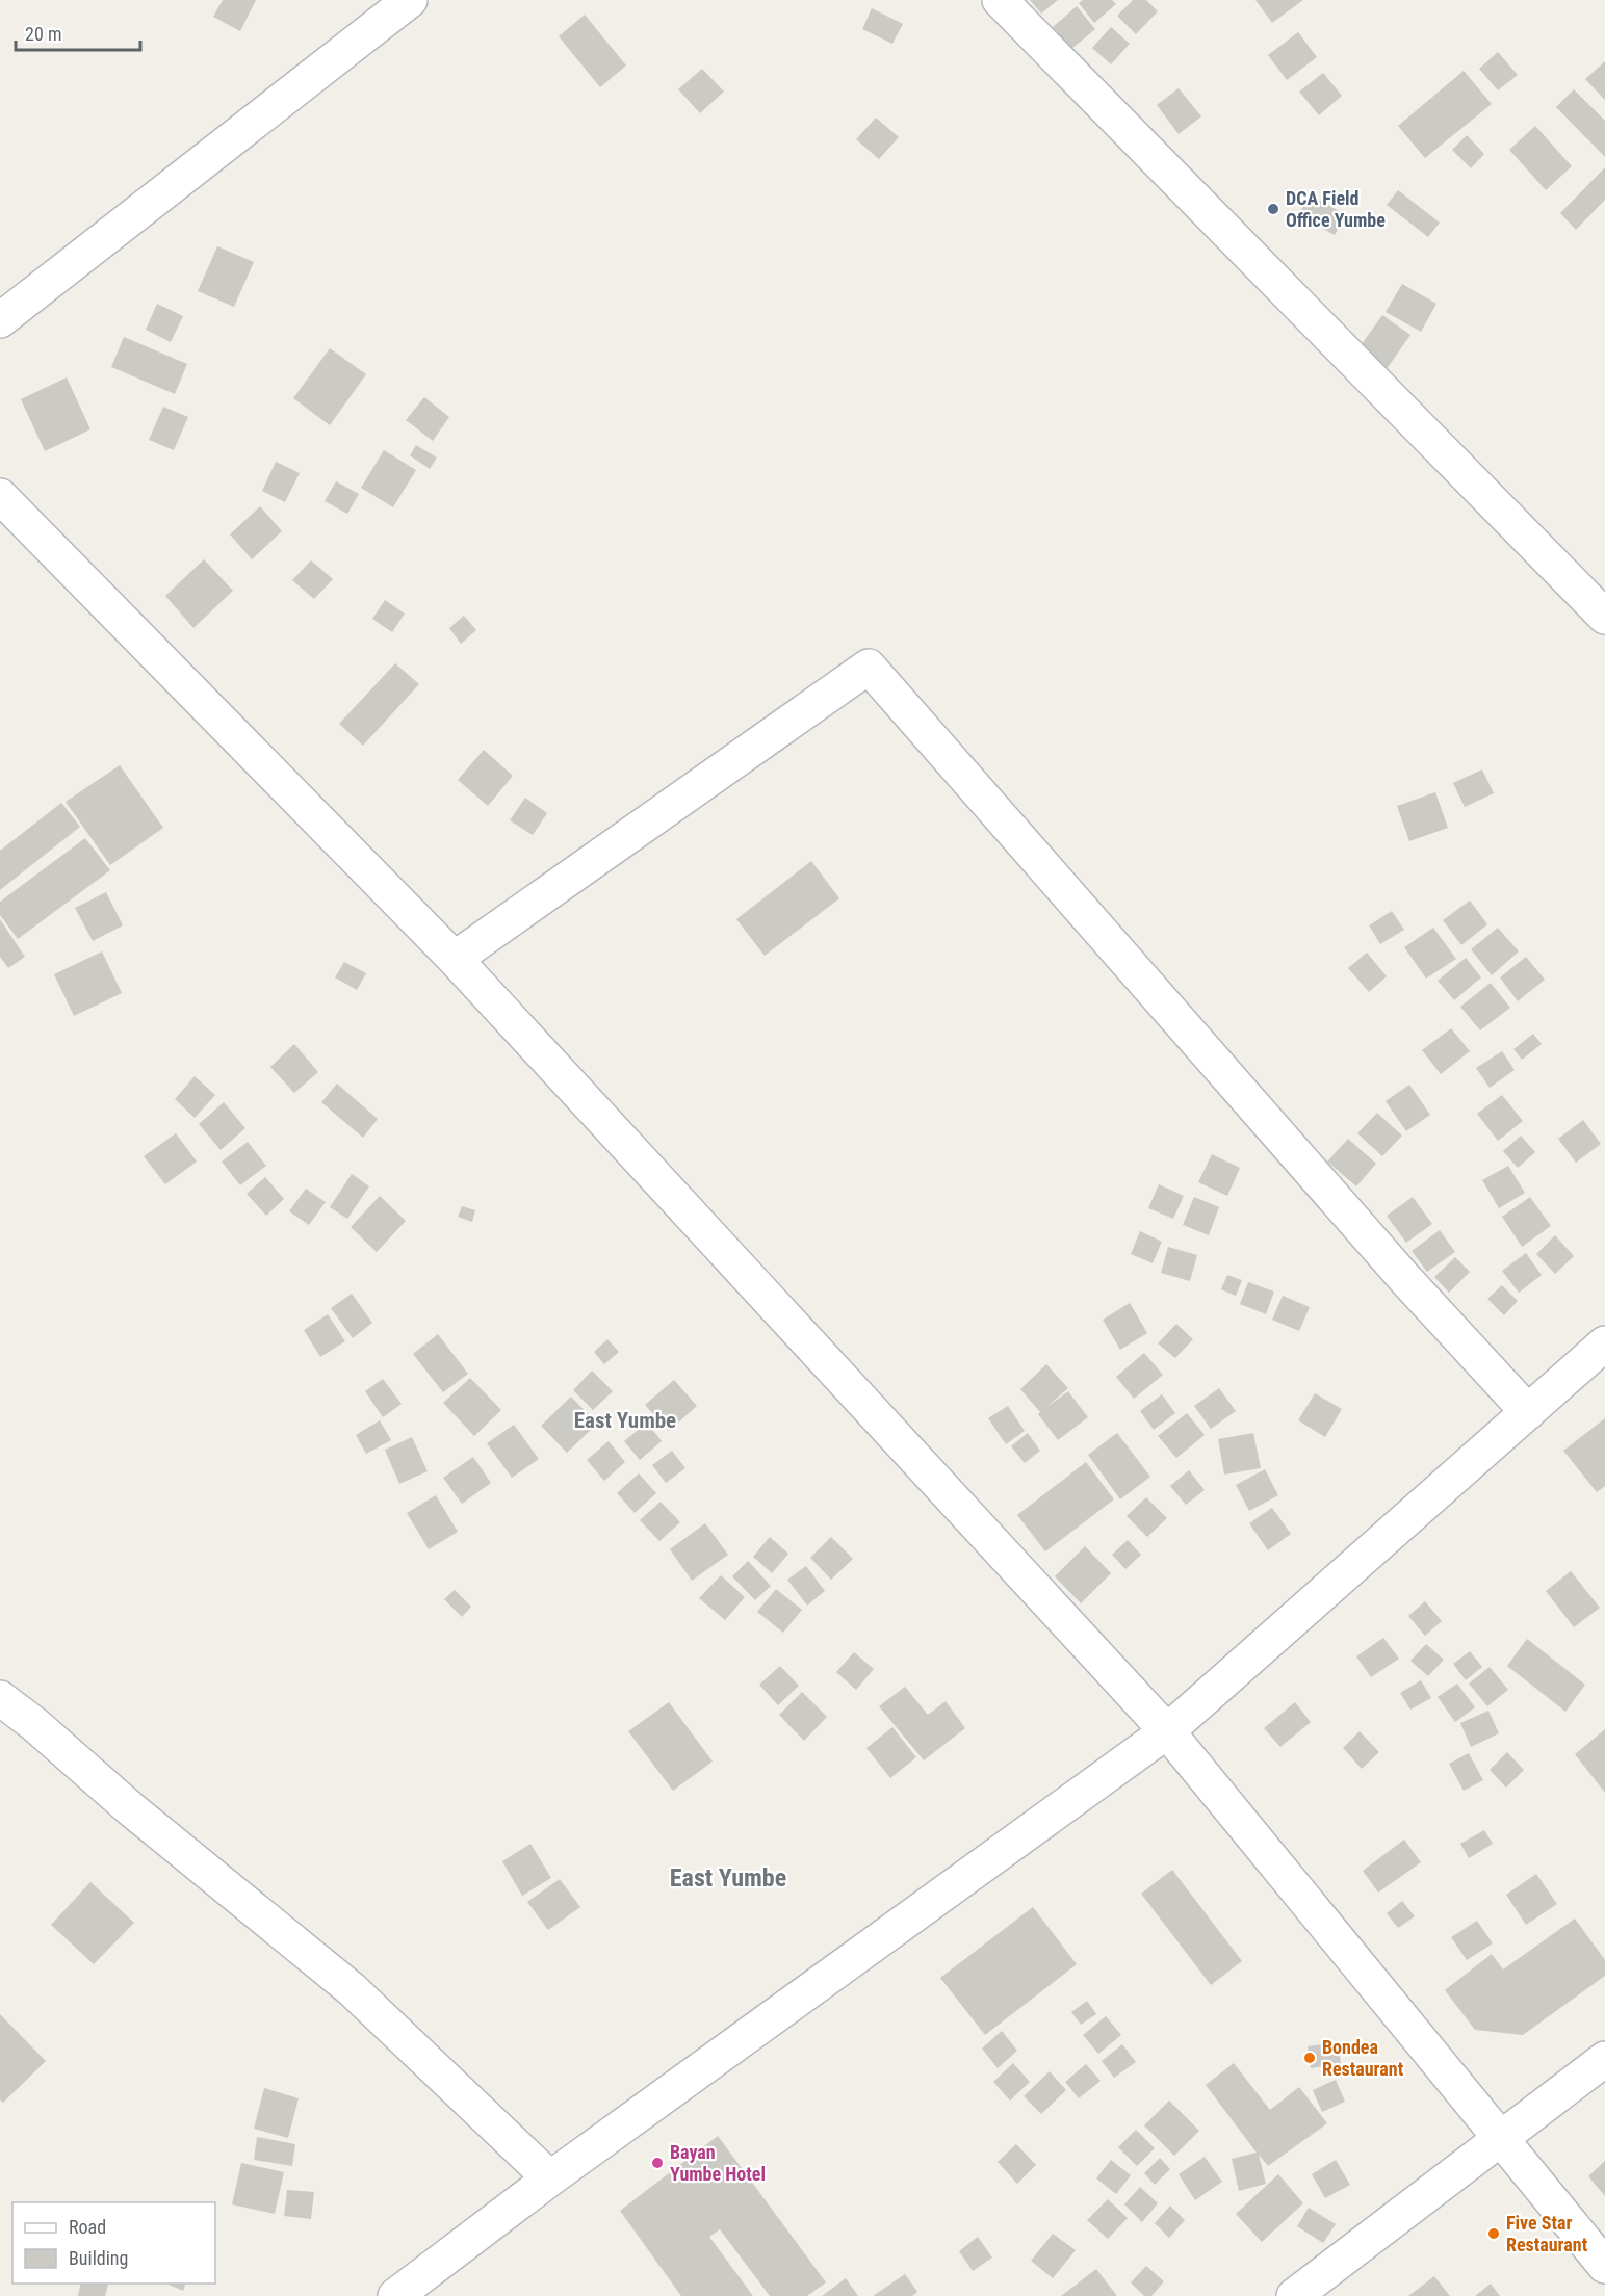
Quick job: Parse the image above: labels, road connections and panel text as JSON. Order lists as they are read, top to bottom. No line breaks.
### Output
{"districts":["East Yumbe","East Yumbe"],"places":["DCA Field Office Yumbe","Bondea Restaurant","Bayan Yumbe Hotel","Five Star Restaurant"],"legend":["Road","Building"],"scale_bar":"20 m"}
